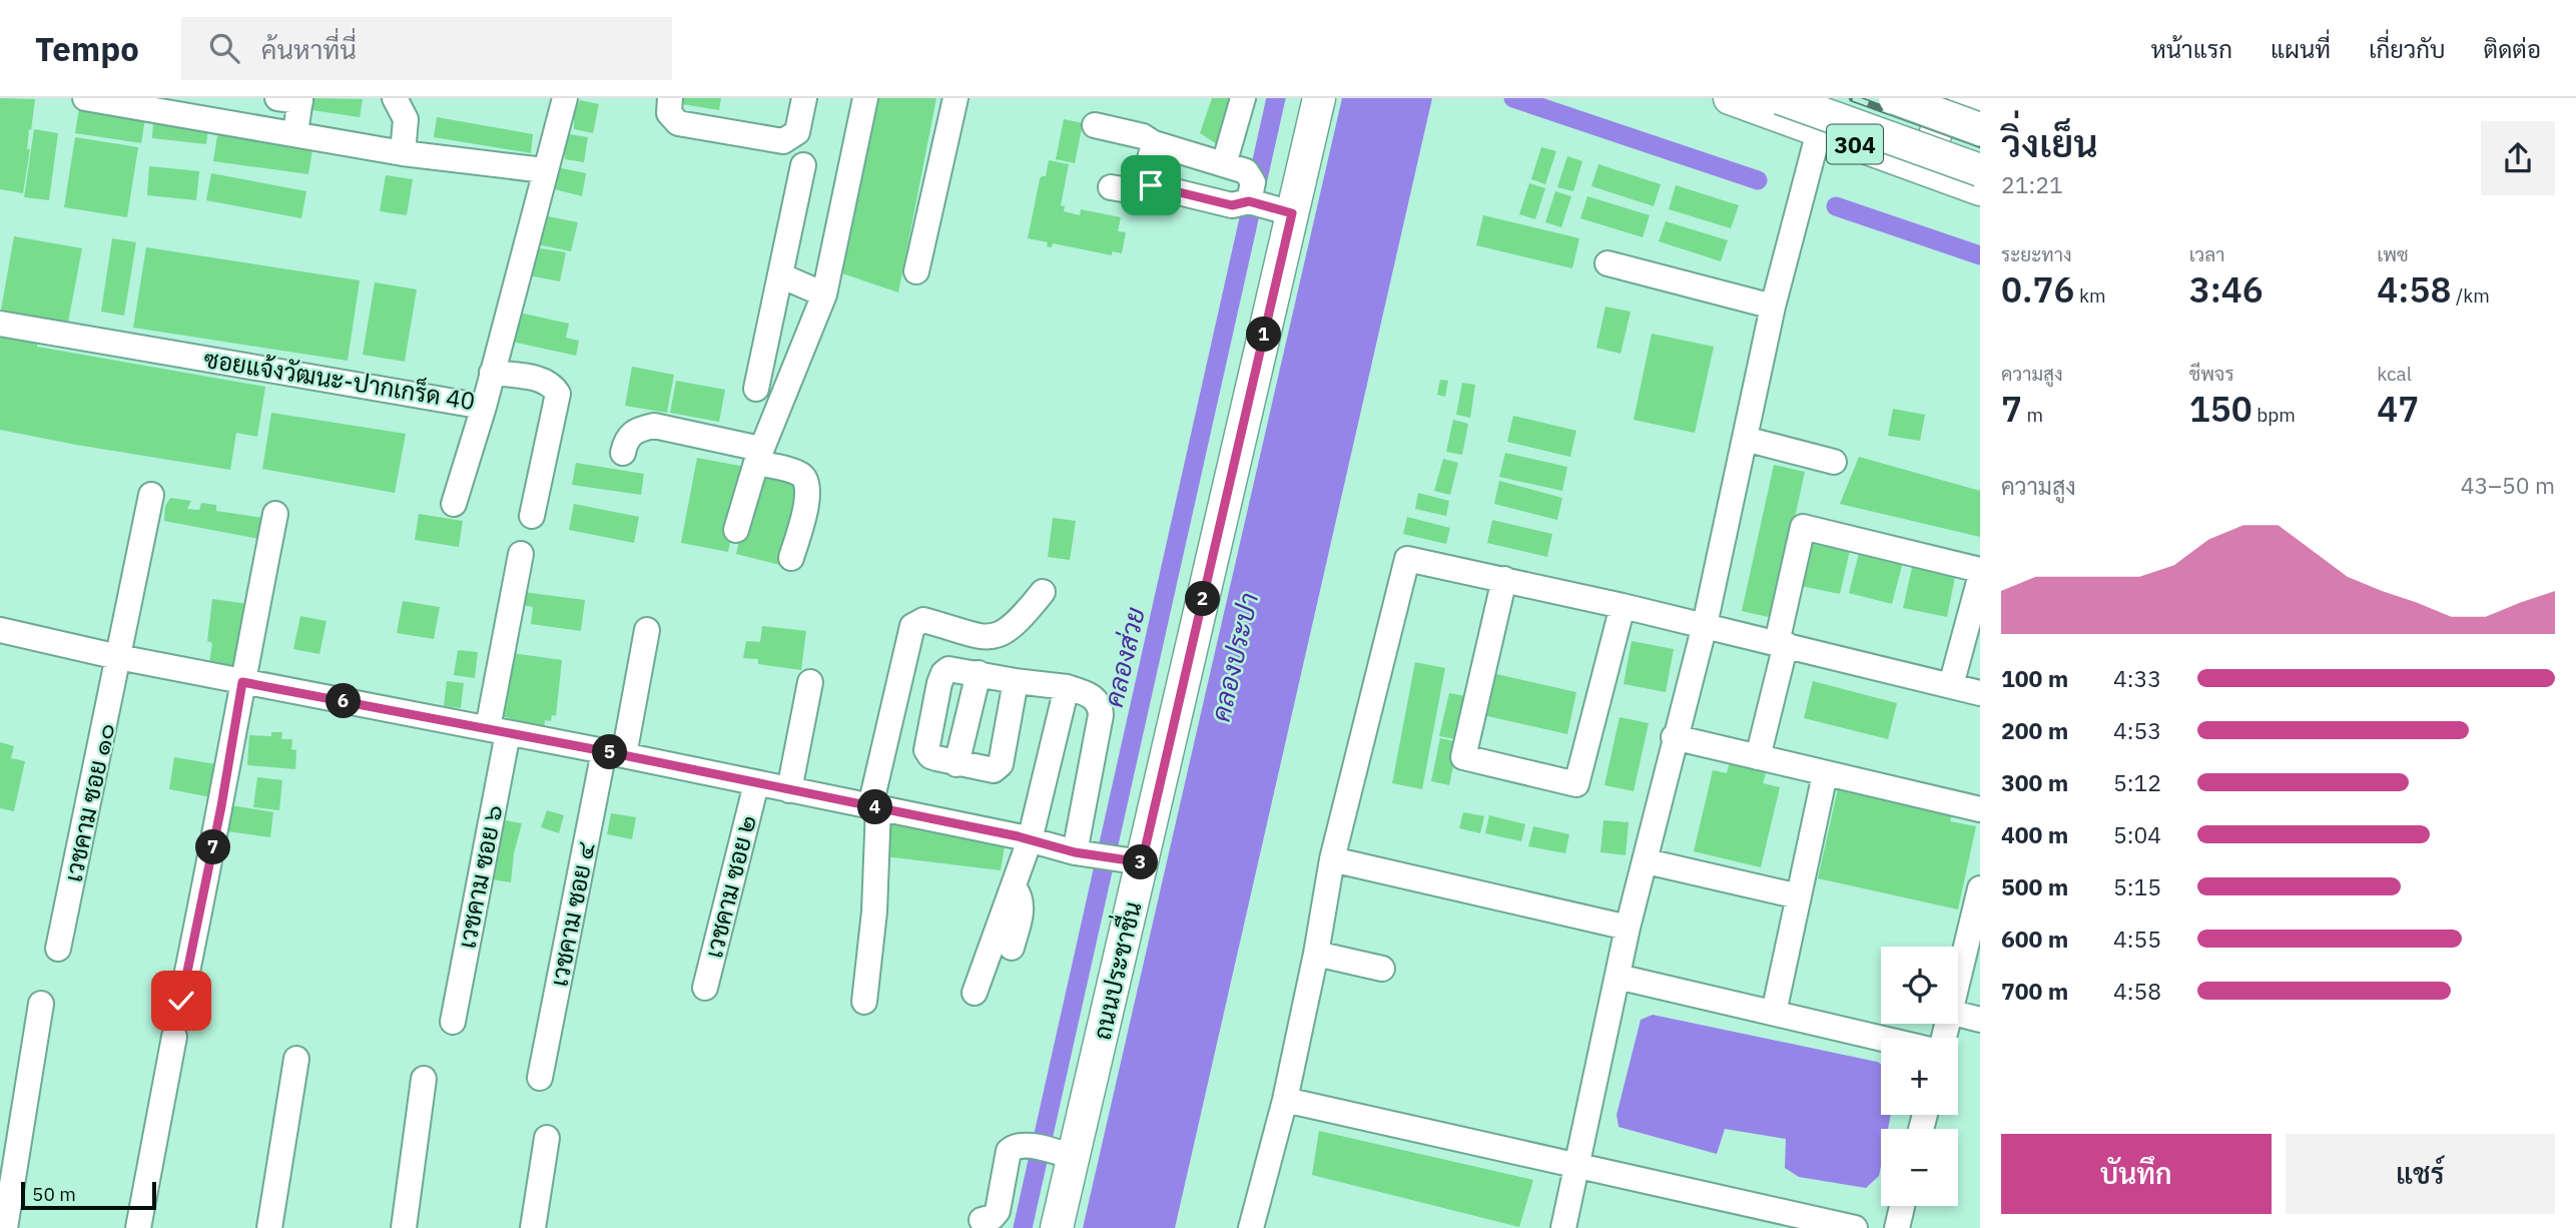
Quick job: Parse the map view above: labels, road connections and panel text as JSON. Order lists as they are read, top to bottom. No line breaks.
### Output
{"streets":{"main road":["304","ถนนประชาชื่น"],"street":["ซอยแจ้งวัฒนะ-ปากเกร็ด 40","เวชคาม ซอย ๑๐","เวชคาม ซอย ๖","เวชคาม ซอย ๒","เวชคาม ซอย ๔"]},"water":["คลองส่วย","คลองประปา"],"scale_bar":"50 m","page":{"header":"Tempo","search":"ค้นหาที่นี่","nav":["หน้าแรก","แผนที่","เกี่ยวกับ","ติดต่อ"],"heading":["วิ่งเย็น","21:21"],"stats":[["ระยะทาง","0.76 km"],["เวลา","3:46"],["เพซ","4:58 /km"],["ความสูง","7 m"],["ชีพจร","150 bpm"],["kcal","47"]],"pins":["1","2","6","5","4","7","3"],"chart":["ความสูง","43–50 m"],"list":[{"name":"100 m","note":"4:33"},{"name":"200 m","note":"4:53"},{"name":"300 m","note":"5:12"},{"name":"400 m","note":"5:04"},{"name":"500 m","note":"5:15"},{"name":"600 m","note":"4:55"},{"name":"700 m","note":"4:58"}],"map_buttons":["+","−"],"buttons":["บันทึก","แชร์"],"scale":"50 m"}}
